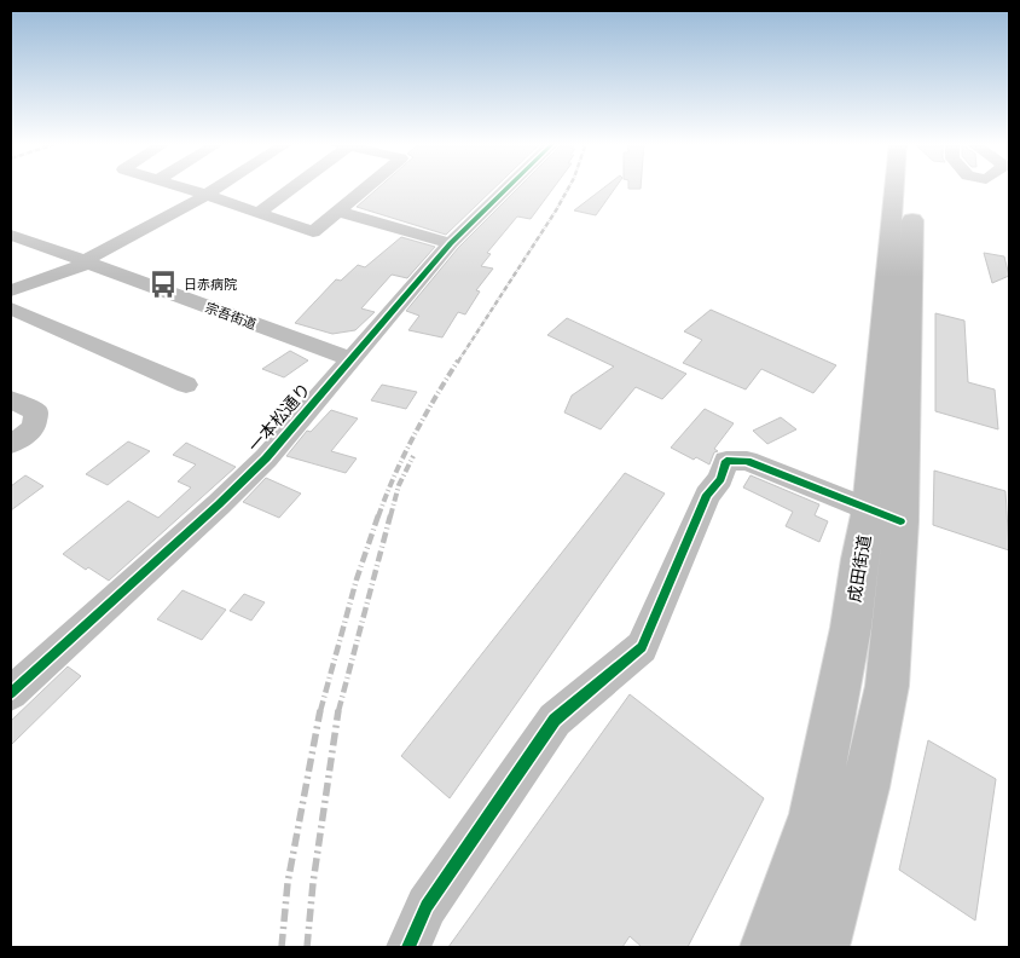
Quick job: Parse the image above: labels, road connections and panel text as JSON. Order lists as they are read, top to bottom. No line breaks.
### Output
{"streets":{"highway":["成田街道"],"street":["宗吾街道","一本松通り"]},"crossings":[["宗吾街道","一本松通り"]],"places":{"bus stop":["日赤病院"]}}
